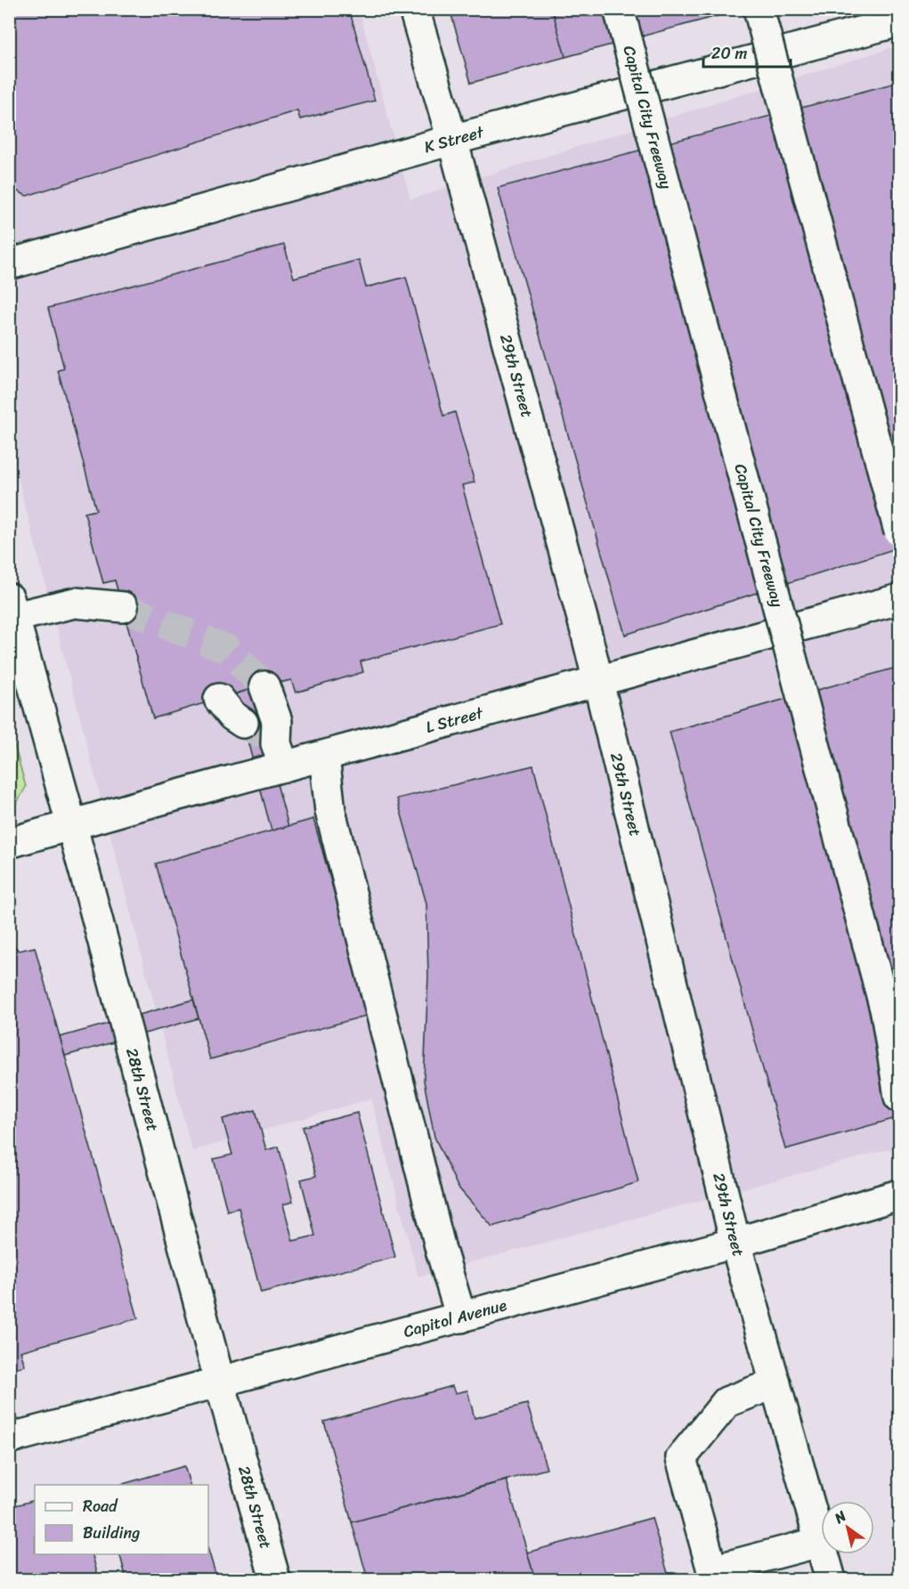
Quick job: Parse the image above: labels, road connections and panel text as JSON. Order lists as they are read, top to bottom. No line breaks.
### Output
{"streets":{"main road":["Capital City Freeway","K Street","29th Street","L Street","28th Street","Capitol Avenue"]},"crossings":[["K Street","29th Street"],["29th Street","L Street"],["29th Street","Capitol Avenue"],["L Street","28th Street"],["28th Street","Capitol Avenue"]],"legend":["Road","Building"],"scale_bar":"20 m","north":"top left"}
